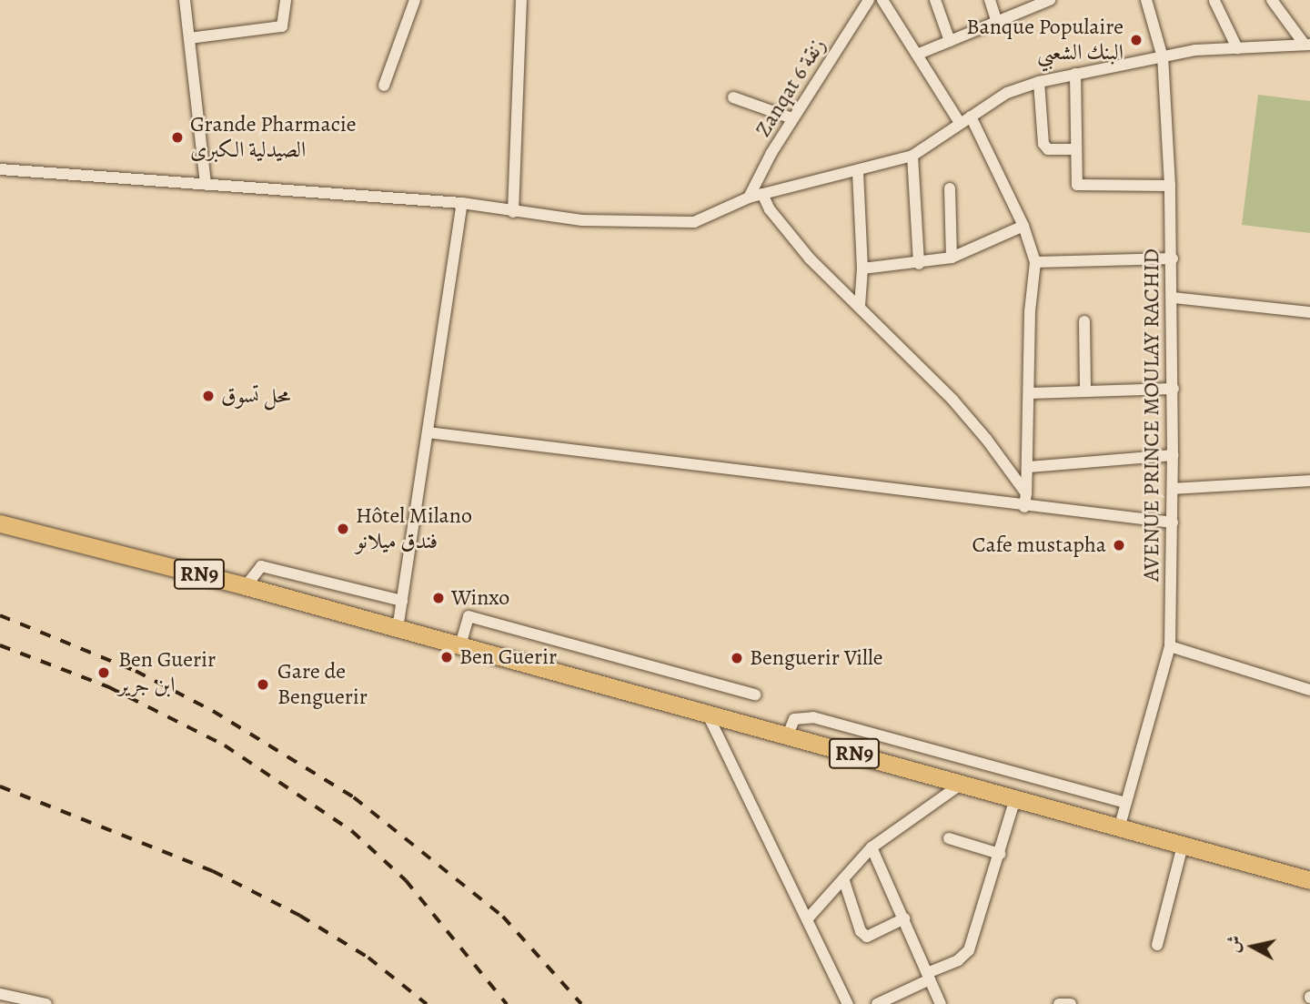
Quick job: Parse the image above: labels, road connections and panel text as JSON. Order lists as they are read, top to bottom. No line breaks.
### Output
{"streets":{"main road":["RN9"],"street":["Zanqat 6 زنقة","AVENUE PRINCE MOULAY RACHID"]},"crossings":[["AVENUE PRINCE MOULAY RACHID","RN9"]],"places":["Banque Populaire البنك الشعبي","Grande Pharmacie الصيدلية الكبرى","محل تسوق","Hôtel Milano فندق ميلانو","Cafe mustapha","Winxo","Ben Guerir","Benguerir Ville","Ben Guerir ابن جرير","Gare de Benguerir"],"north":"left"}
